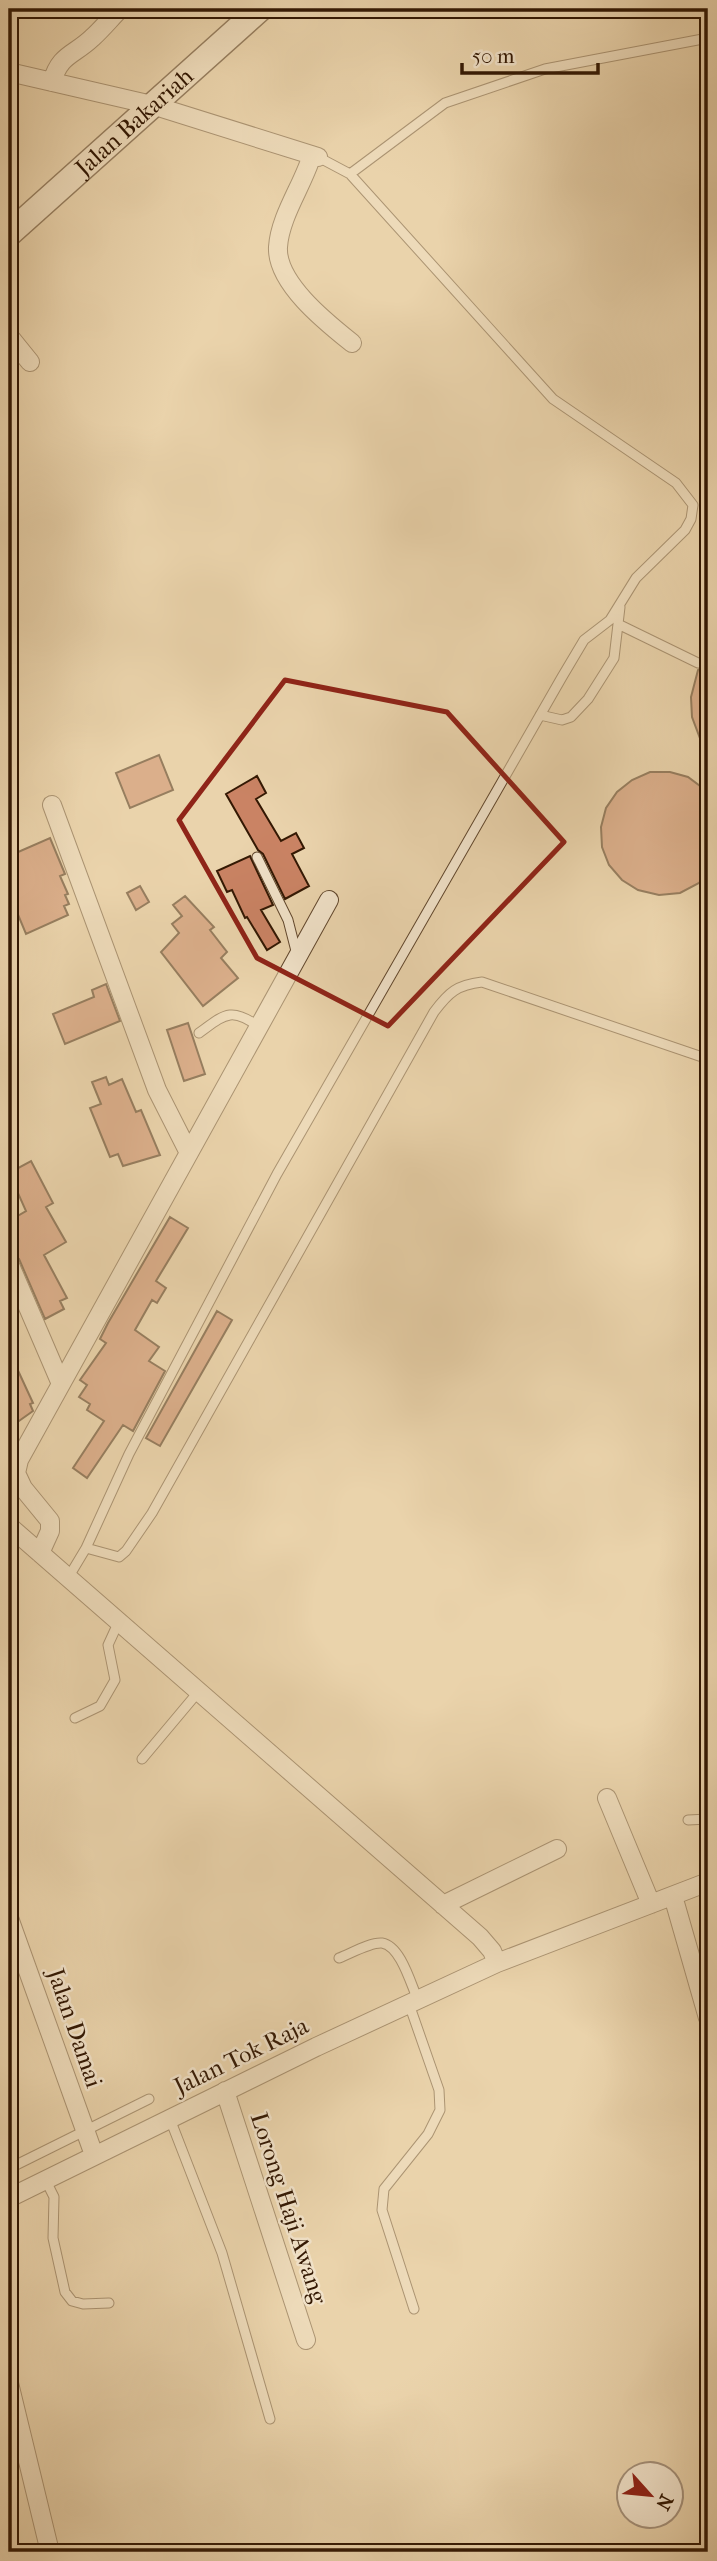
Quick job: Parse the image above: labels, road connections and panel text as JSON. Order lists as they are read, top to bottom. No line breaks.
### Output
{"streets":{"street":["Jalan Bakariah","Jalan Damai","Jalan Tok Raja","Lorong Haji Awang"]},"crossings":[["Jalan Damai","Jalan Tok Raja"],["Jalan Tok Raja","Lorong Haji Awang"]],"scale_bar":"50 m","north":"bottom right"}
